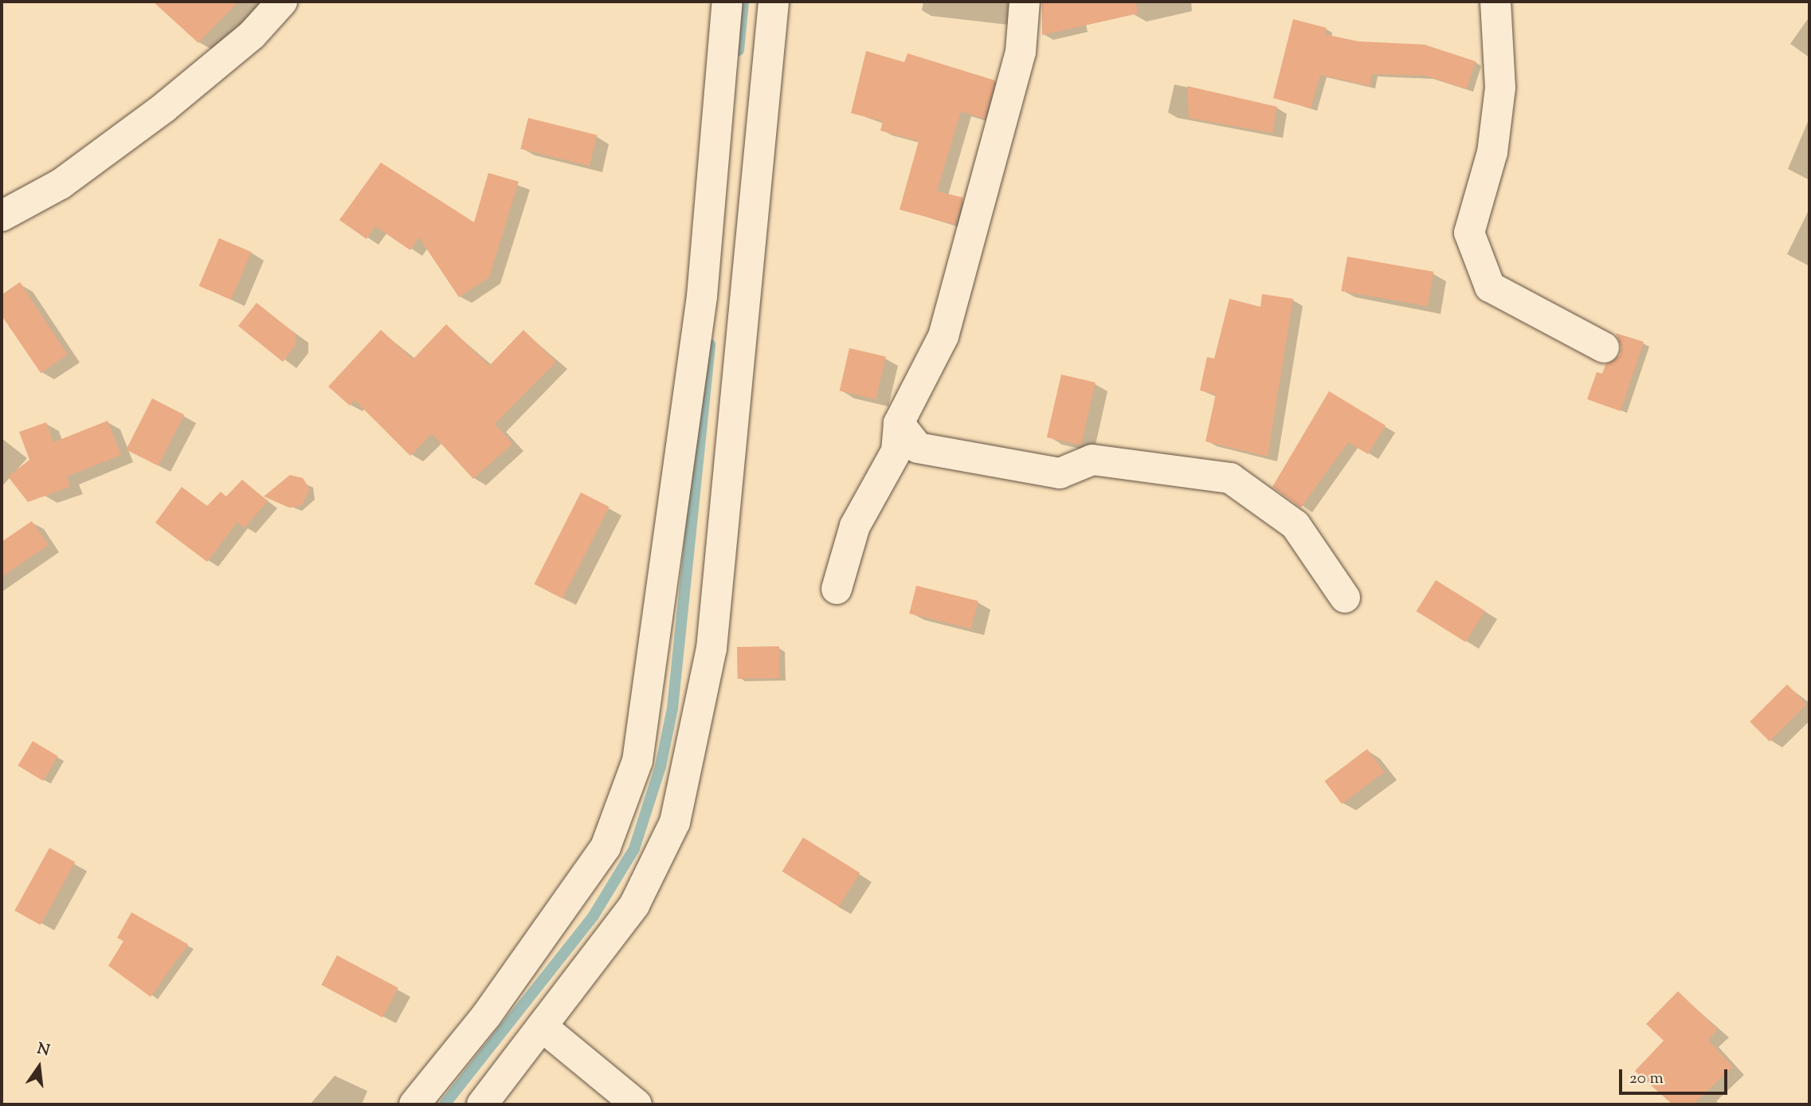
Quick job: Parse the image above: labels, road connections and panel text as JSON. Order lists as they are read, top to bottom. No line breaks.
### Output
{"scale_bar":"20 m","north":"top"}
